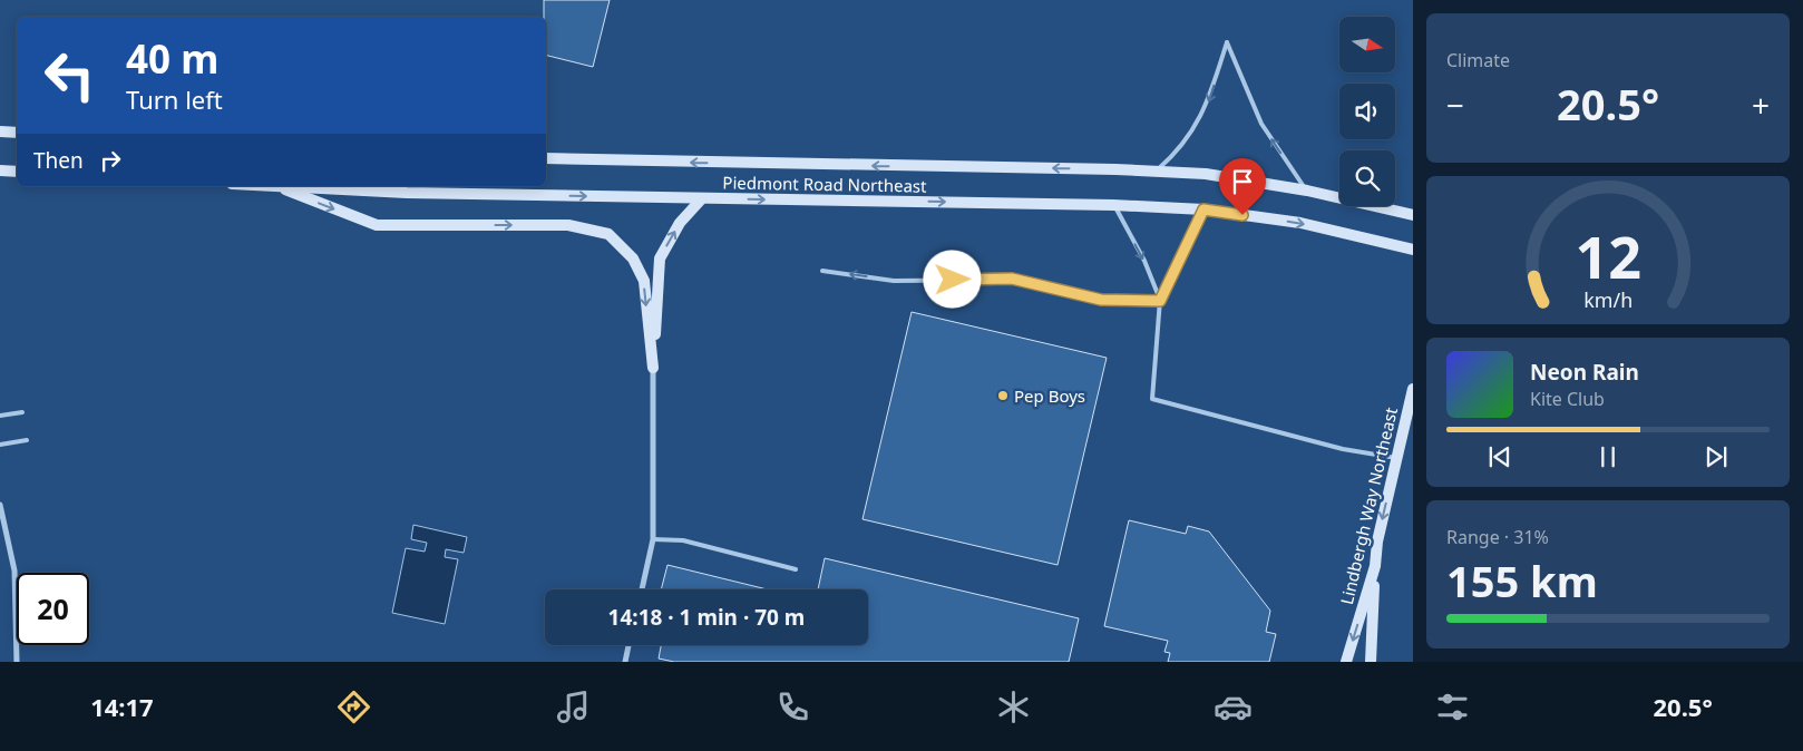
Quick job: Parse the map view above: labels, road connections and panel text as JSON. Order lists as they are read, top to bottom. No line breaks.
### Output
{"streets":{"main road":["Piedmont Road Northeast","Lindbergh Way Northeast"]},"places":["Pep Boys"],"north":"right","page":{"tile":["Climate",["Range · 31%","155 km"]],"turn":["40 m","Turn left"],"heat":["−","20.5°","+"],"then":"Then","song":["Neon Rain","Kite Club"],"limit":"20","trip":"14:18 · 1 min · 70 m","tabs":["14:17","20.5°"],"gauge":["12","km/h"]}}
